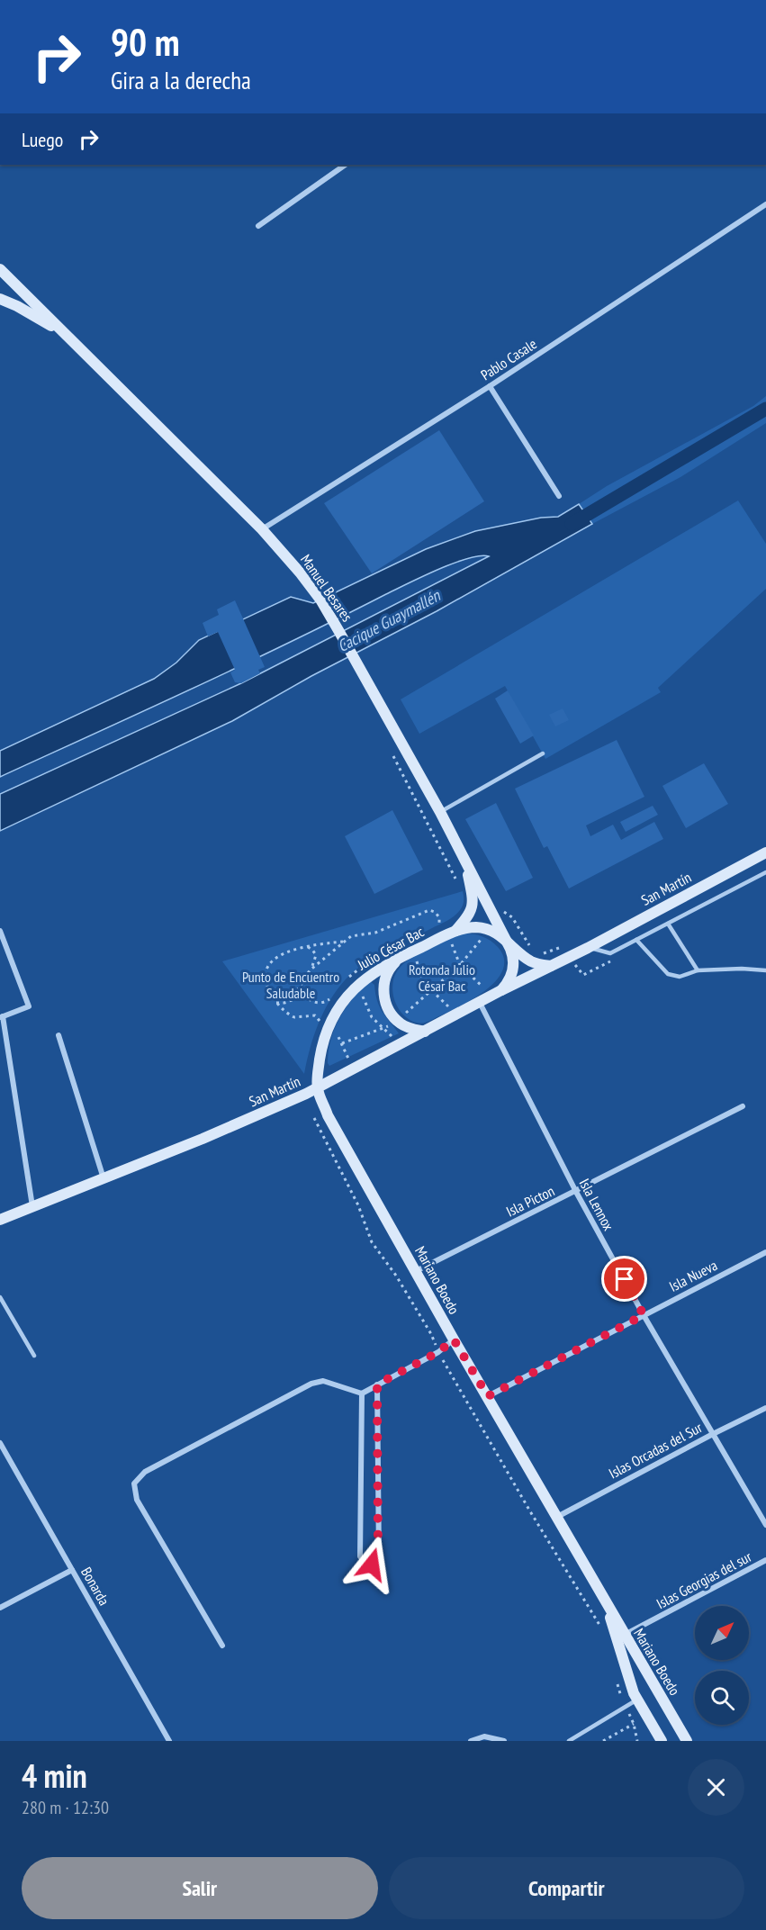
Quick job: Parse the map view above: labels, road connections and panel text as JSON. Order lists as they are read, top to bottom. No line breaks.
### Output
{"streets":{"main road":["Manuel Besares","San Martín","Julio César Bac","Mariano Boedo"],"street":["Pablo Casale","Isla Picton","Isla Lennox","Isla Nueva","Islas Orcadas del Sur","Islas Georgias del sur","Bonarda"]},"crossings":[["Pablo Casale","Manuel Besares"],["Manuel Besares","Julio César Bac"],["San Martín","Julio César Bac"],["San Martín","Isla Lennox"],["San Martín","Mariano Boedo"],["Julio César Bac","Mariano Boedo"],["Isla Picton","Isla Lennox"],["Isla Picton","Mariano Boedo"],["Isla Lennox","Isla Nueva"],["Isla Lennox","Islas Orcadas del Sur"],["Isla Nueva","Mariano Boedo"],["Mariano Boedo","Islas Orcadas del Sur"],["Mariano Boedo","Islas Georgias del sur"]],"water":["Cacique Guaymallén"],"parks":["Rotonda Julio César Bac","Punto de Encuentro Saludable"],"north":"top right","page":{"turn":["90 m","Gira a la derecha"],"then":"Luego","heading":["4 min","280 m · 12:30"],"buttons":["Salir","Compartir"]}}
